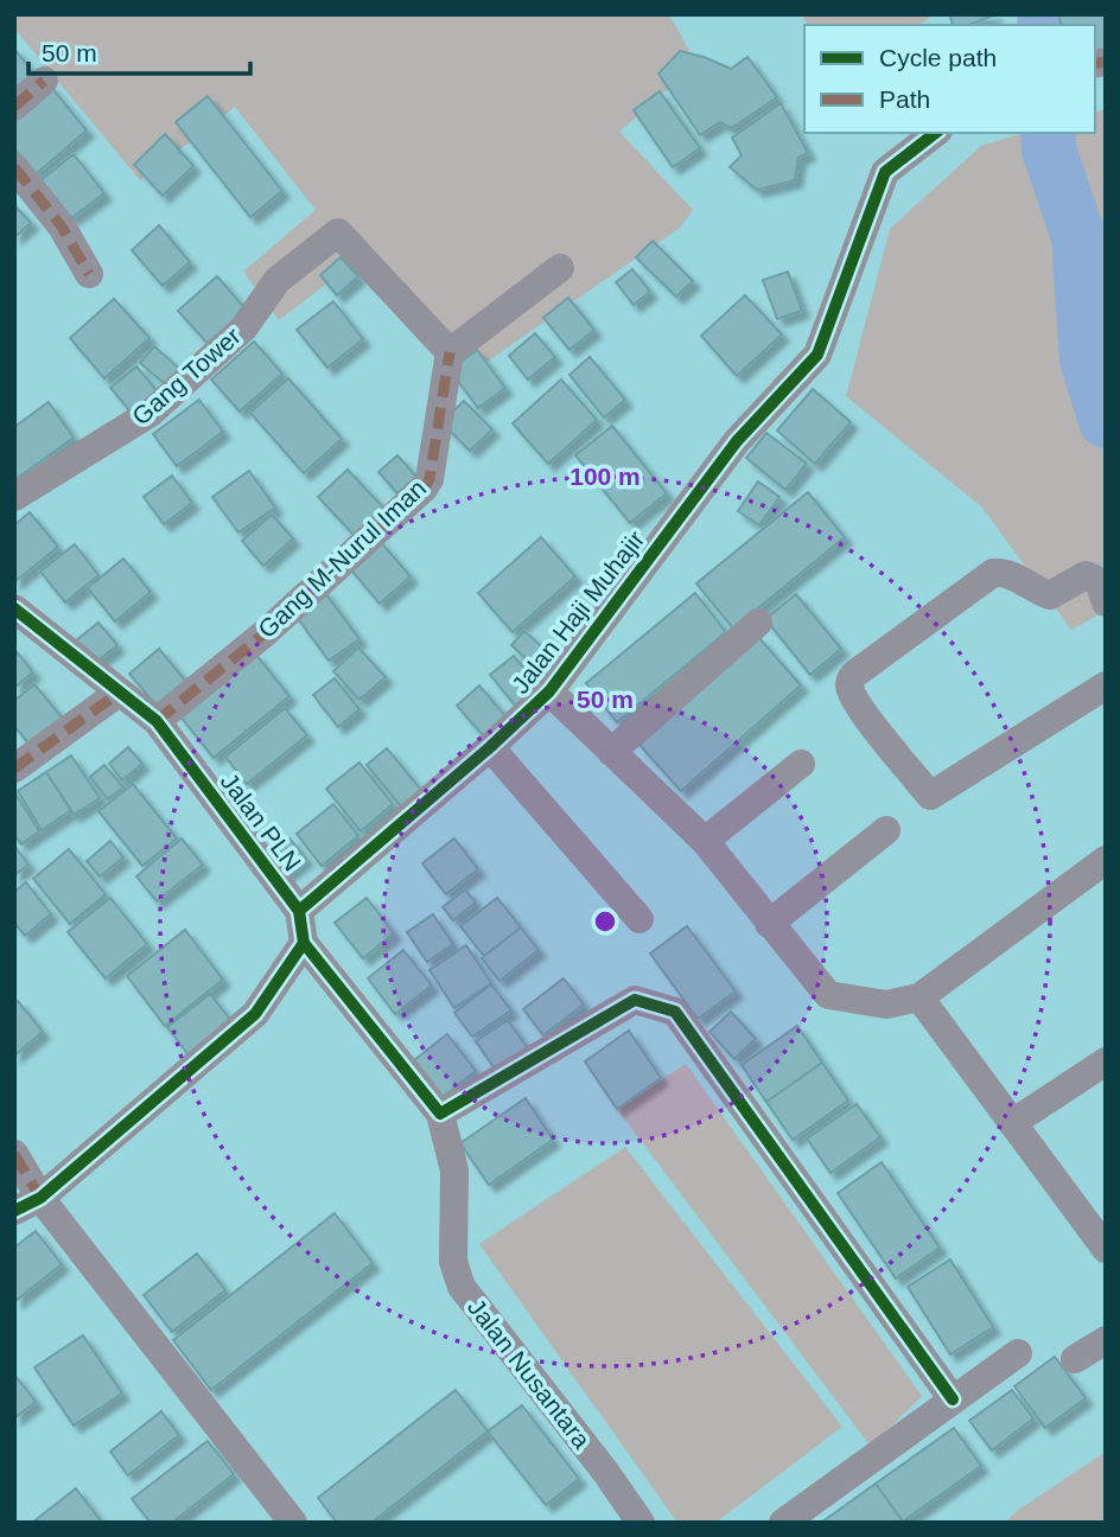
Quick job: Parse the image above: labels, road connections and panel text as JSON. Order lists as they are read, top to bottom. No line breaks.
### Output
{"streets":{"street":["Gang Tower","Gang M-Nurul Iman","Jalan Haji Muhajir","Jalan PLN","Jalan Nusantara"]},"crossings":[["Gang Tower","Gang M-Nurul Iman"],["Gang M-Nurul Iman","Jalan PLN"],["Jalan Haji Muhajir","Jalan PLN"]],"legend":["Cycle path","Path"],"scale_bar":"50 m","rings":["100 m","50 m"]}
